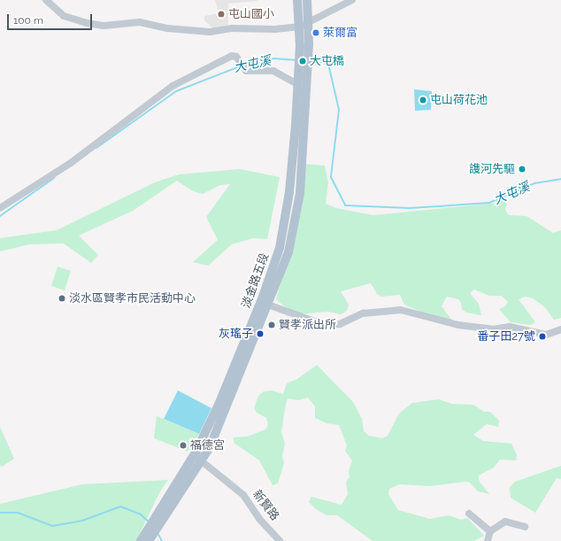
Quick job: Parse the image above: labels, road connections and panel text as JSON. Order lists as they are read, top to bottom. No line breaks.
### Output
{"streets":{"main road":["淡金路五段"],"street":["新賢路"]},"crossings":[["淡金路五段","新賢路"]],"water":["大屯溪"],"places":["屯山國小","萊爾富","大屯橋","屯山荷花池","謢河先驅","淡水區賢孝市民活動中心","賢孝派出所","灰瑤子","番子田27號","福德宮"],"scale_bar":"100 m"}
